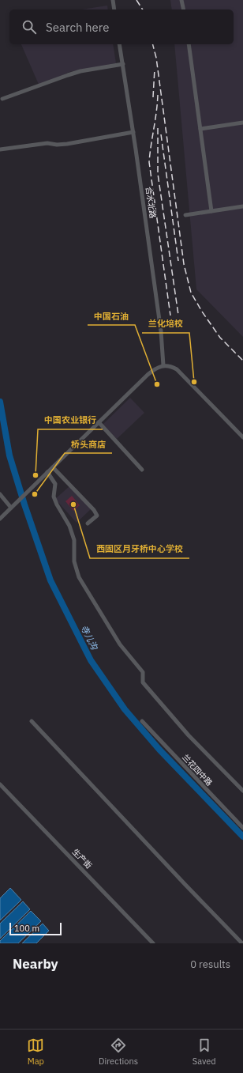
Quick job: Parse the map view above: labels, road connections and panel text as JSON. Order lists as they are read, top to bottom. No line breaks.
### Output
{"streets":{"street":["合水北路","兰花四中路","生产街"]},"water":["寺儿沟"],"places":["兰化培校","中国石油","中国农业银行","桥头商店","西固区月牙桥中心学校"],"scale_bar":"100 m","page":{"search":"Search here","scale":"100 m","heading":["Nearby","0 results"],"nav":["Map","Directions","Saved"]}}
